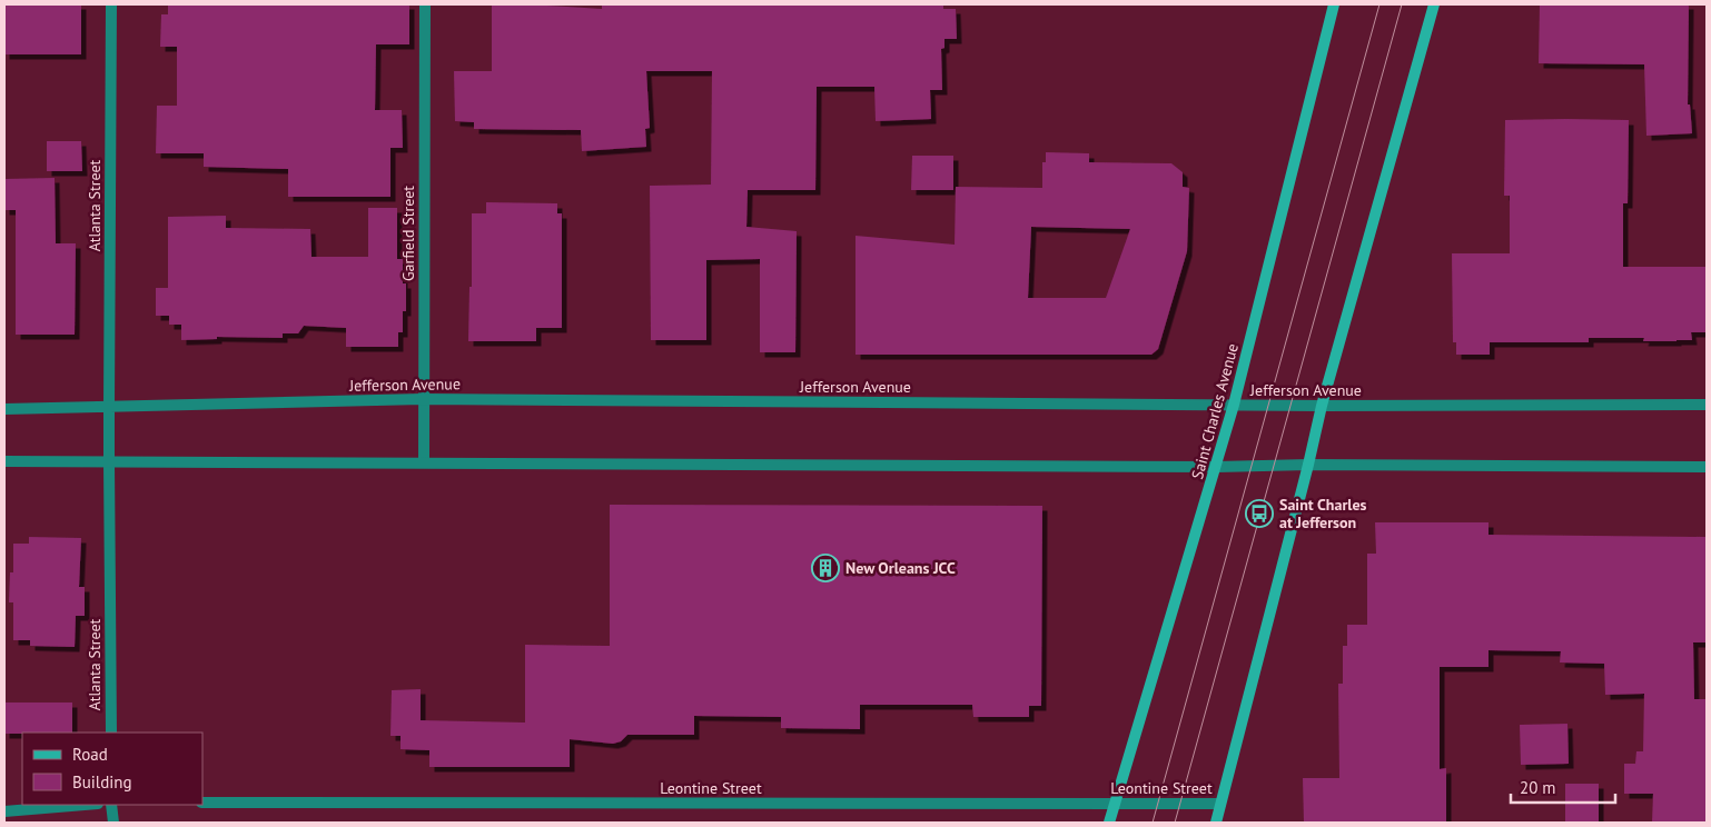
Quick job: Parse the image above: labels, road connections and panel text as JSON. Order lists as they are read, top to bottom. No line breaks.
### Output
{"streets":{"main road":["Saint Charles Avenue"],"street":["Atlanta Street","Garfield Street","Jefferson Avenue","Leontine Street"]},"crossings":[["Atlanta Street","Jefferson Avenue"],["Garfield Street","Jefferson Avenue"],["Jefferson Avenue","Saint Charles Avenue"],["Saint Charles Avenue","Leontine Street"]],"places":{"bus stop":["Saint Charles at Jefferson"],"building":["New Orleans JCC"]},"legend":["Road","Building"],"scale_bar":"20 m"}
